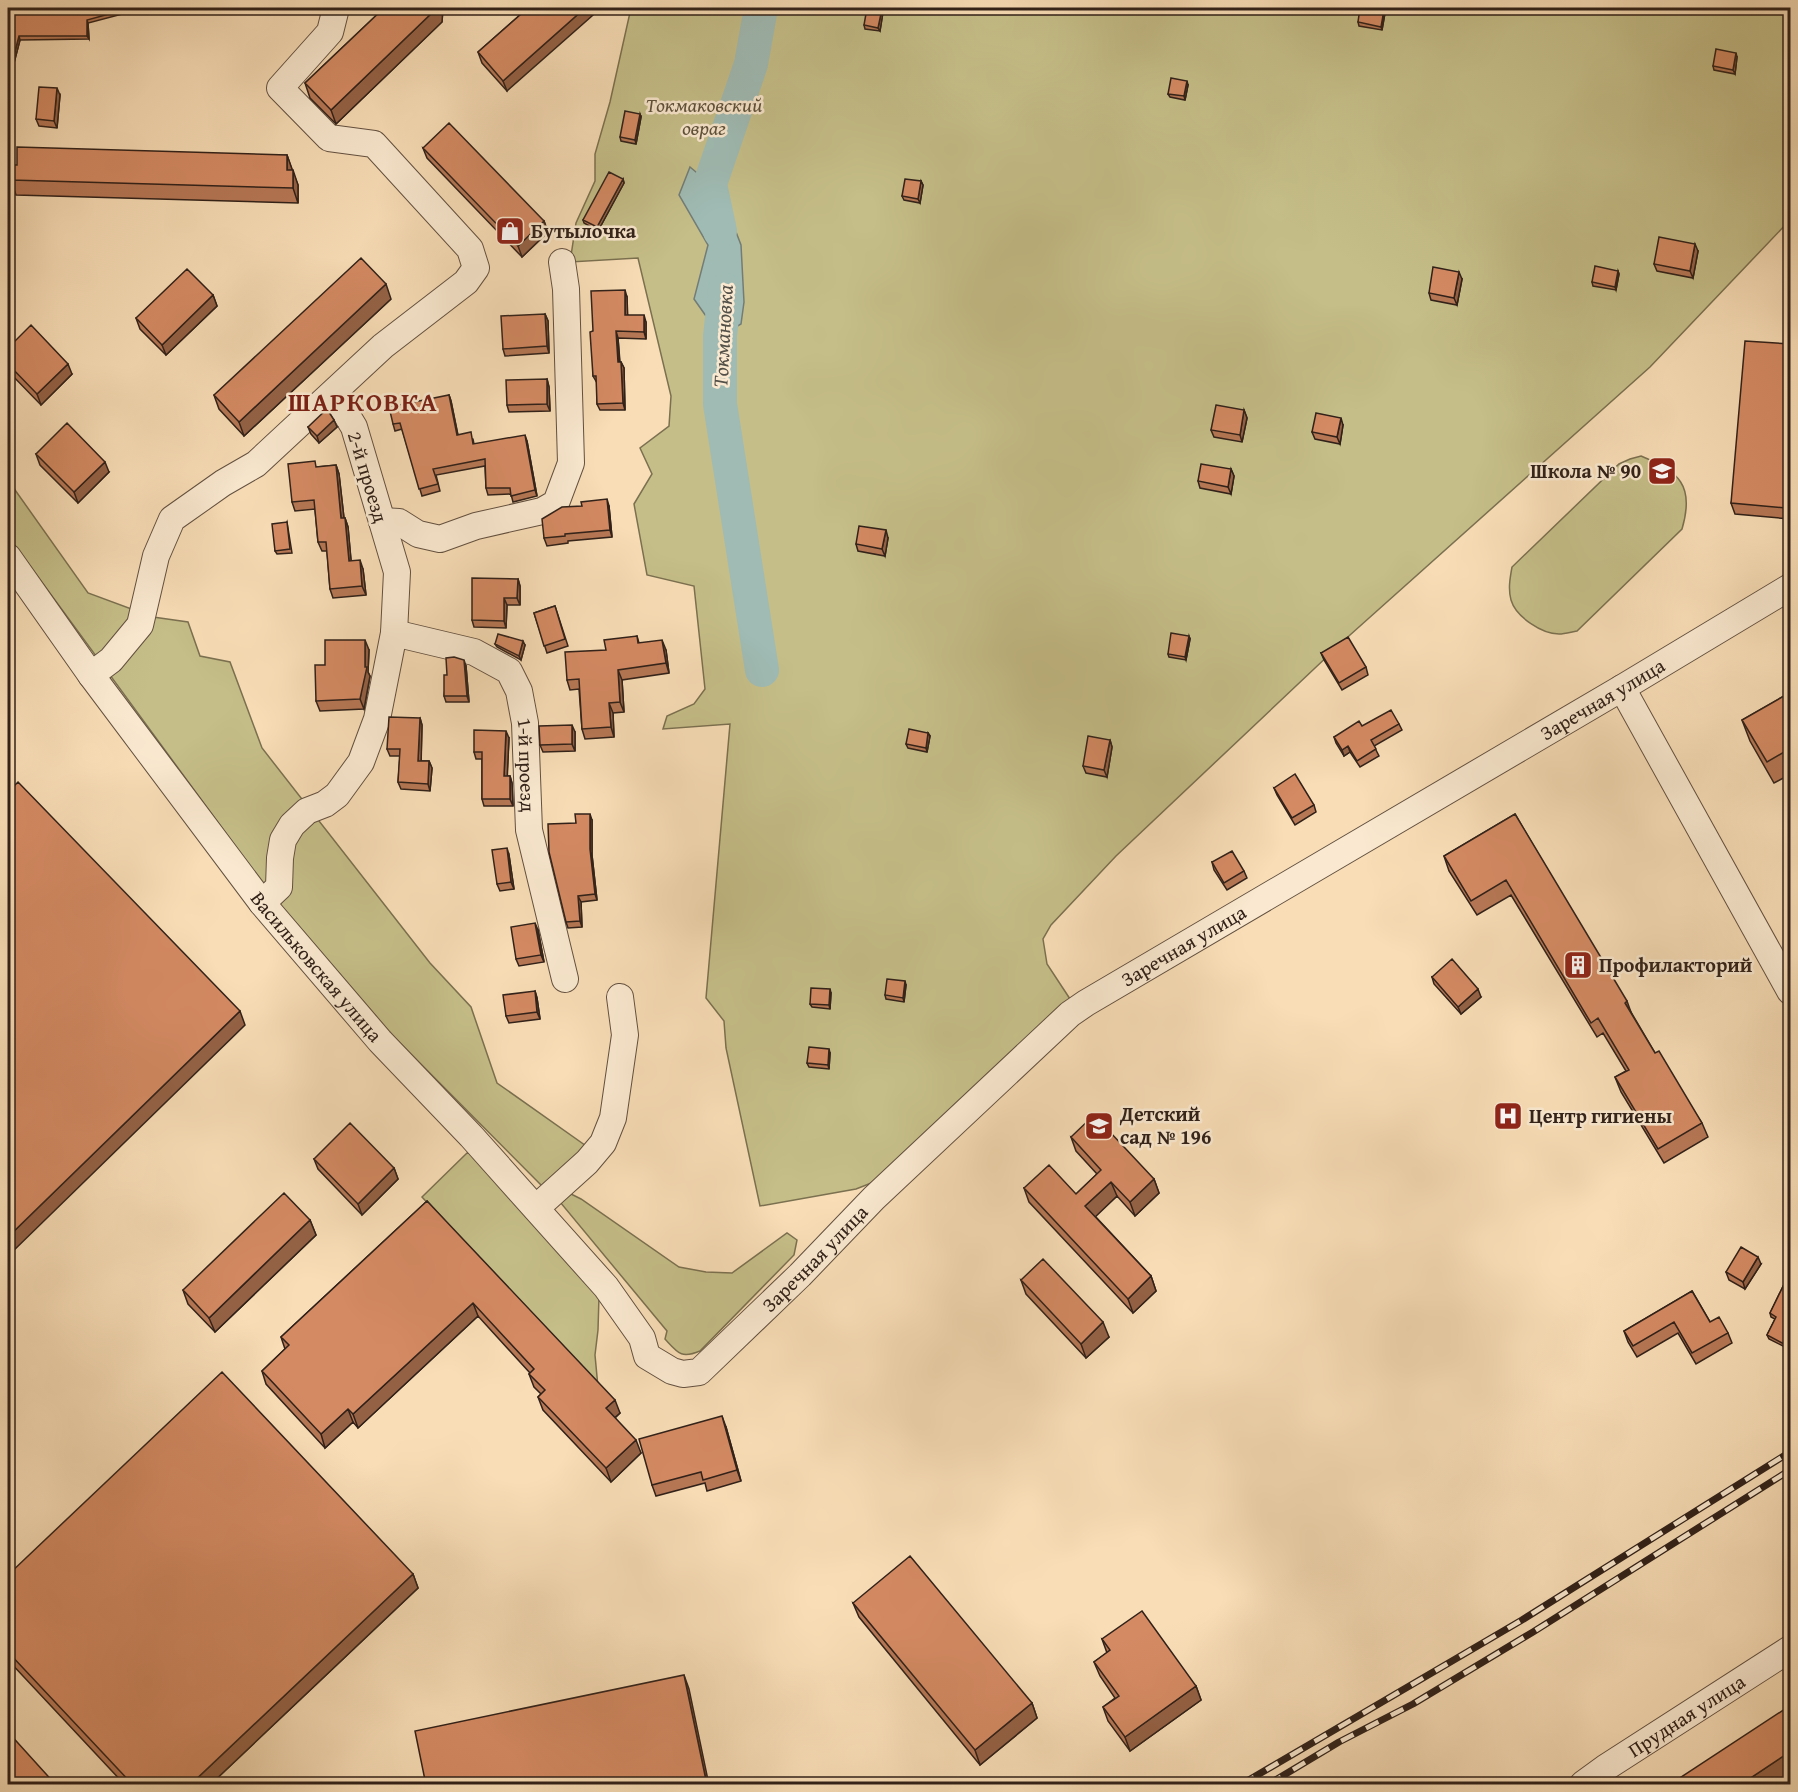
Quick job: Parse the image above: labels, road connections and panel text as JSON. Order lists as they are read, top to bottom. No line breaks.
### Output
{"streets":{"street":["2-й проезд","Заречная улица","1-й проезд","Васильковская улица","Прудная улица"]},"crossings":[["2-й проезд","1-й проезд"],["2-й проезд","Васильковская улица"],["Заречная улица","Васильковская улица"]],"districts":["ШАРКОВКА"],"water":["Токмановка"],"parks":["Токмаковский овраг"],"places":{"shop":["Бутылочка"],"school or university":["Школа № 90","Детский сад № 196"],"building":["Профилакторий"],"hospital":["Центр гигиены"]}}
